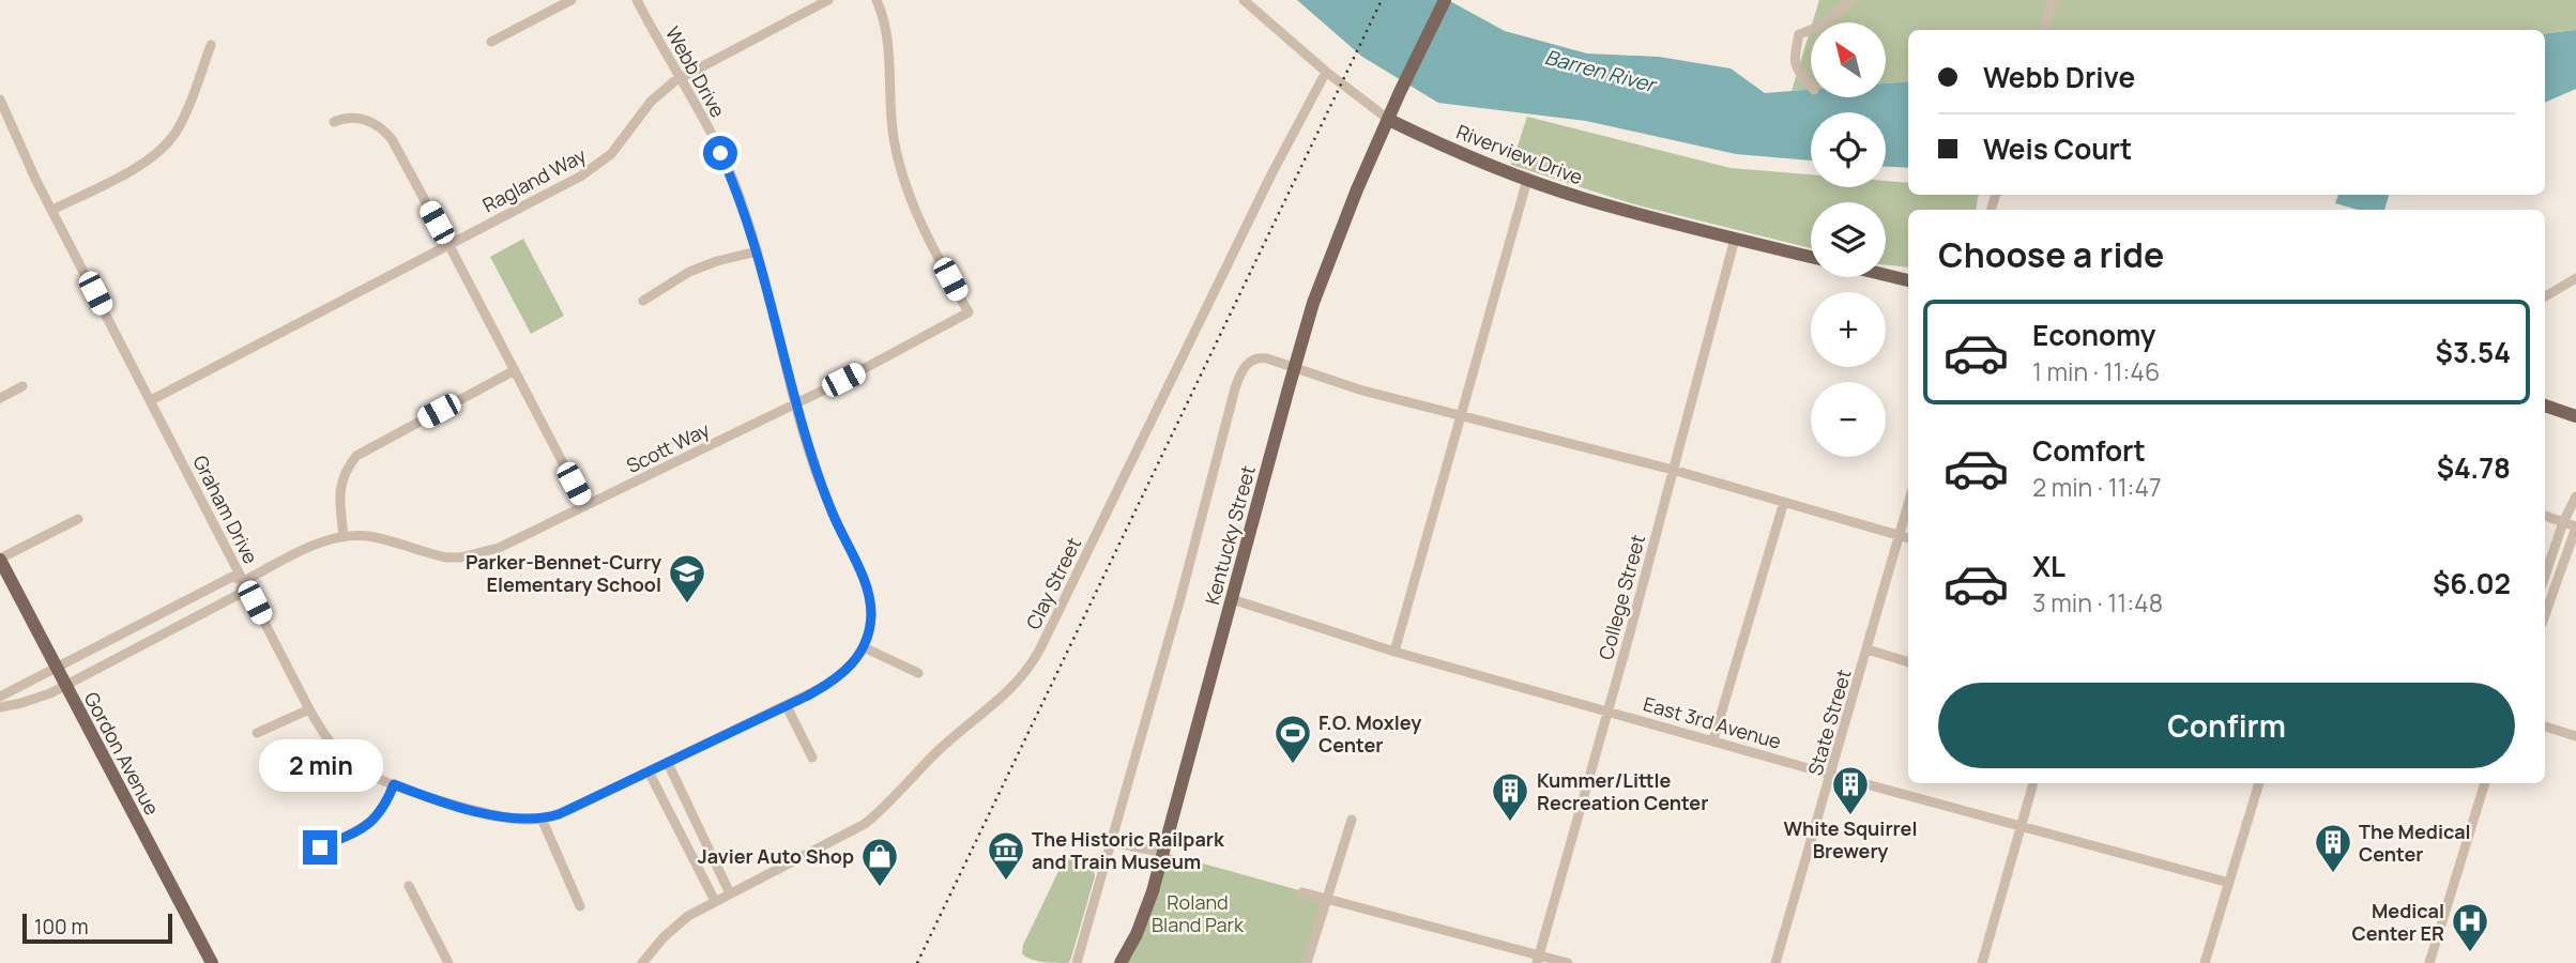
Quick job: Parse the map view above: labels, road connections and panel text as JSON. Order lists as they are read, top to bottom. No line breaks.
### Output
{"streets":{"main road":["Riverview Drive","Kentucky Street","Gordon Avenue"],"street":["Webb Drive","Ragland Way","Scott Way","Graham Drive","Clay Street","College Street","East 3rd Avenue","State Street"]},"crossings":[["Webb Drive","Ragland Way"],["Webb Drive","Scott Way"],["Webb Drive","Graham Drive"],["Riverview Drive","Kentucky Street"],["Riverview Drive","Clay Street"],["Riverview Drive","College Street"],["Ragland Way","Graham Drive"],["Scott Way","Graham Drive"],["Scott Way","Gordon Avenue"],["Kentucky Street","East 3rd Avenue"],["College Street","East 3rd Avenue"],["East 3rd Avenue","State Street"]],"water":["Barren River"],"parks":["Roland Bland Park"],"places":{"school or university":["Parker-Bennet-Curry Elementary School"],"sports":["F.O. Moxley Center"],"building":["White Squirrel Brewery","Kummer/Little Recreation Center","The Medical Center"],"museum":["The Historic Railpark and Train Museum"],"shop":["Javier Auto Shop"],"hospital":["Medical Center ER"]},"scale_bar":"100 m","north":"top left","page":{"map_buttons":["+","−"],"banner":["Webb Drive","Weis Court"],"heading":"Choose a ride","list":[{"name":"Economy","note":"1 min · 11:46","value":"$3.54"},{"name":"Comfort","note":"2 min · 11:47","value":"$4.78"},{"name":"XL","note":"3 min · 11:48","value":"$6.02"}],"buttons":"Confirm","bubble":"2 min","scale":"100 m"}}
